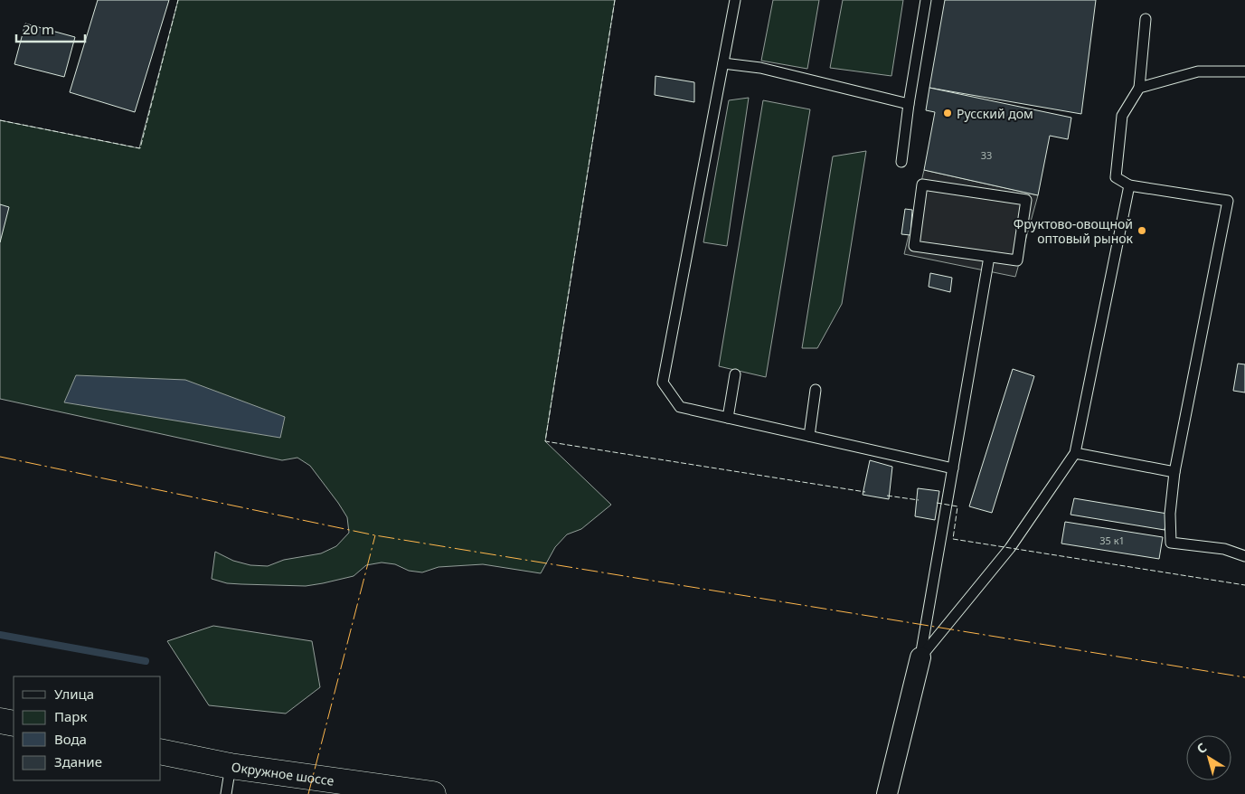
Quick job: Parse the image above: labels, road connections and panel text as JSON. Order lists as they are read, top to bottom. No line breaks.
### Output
{"streets":{"main road":["Окружное шоссе"]},"places":["Русский дом","Фруктово-овощной оптовый рынок"],"house_numbers":["33","35 к1"],"legend":["Улица","Парк","Вода","Здание"],"scale_bar":"20 m","north":"top left"}
